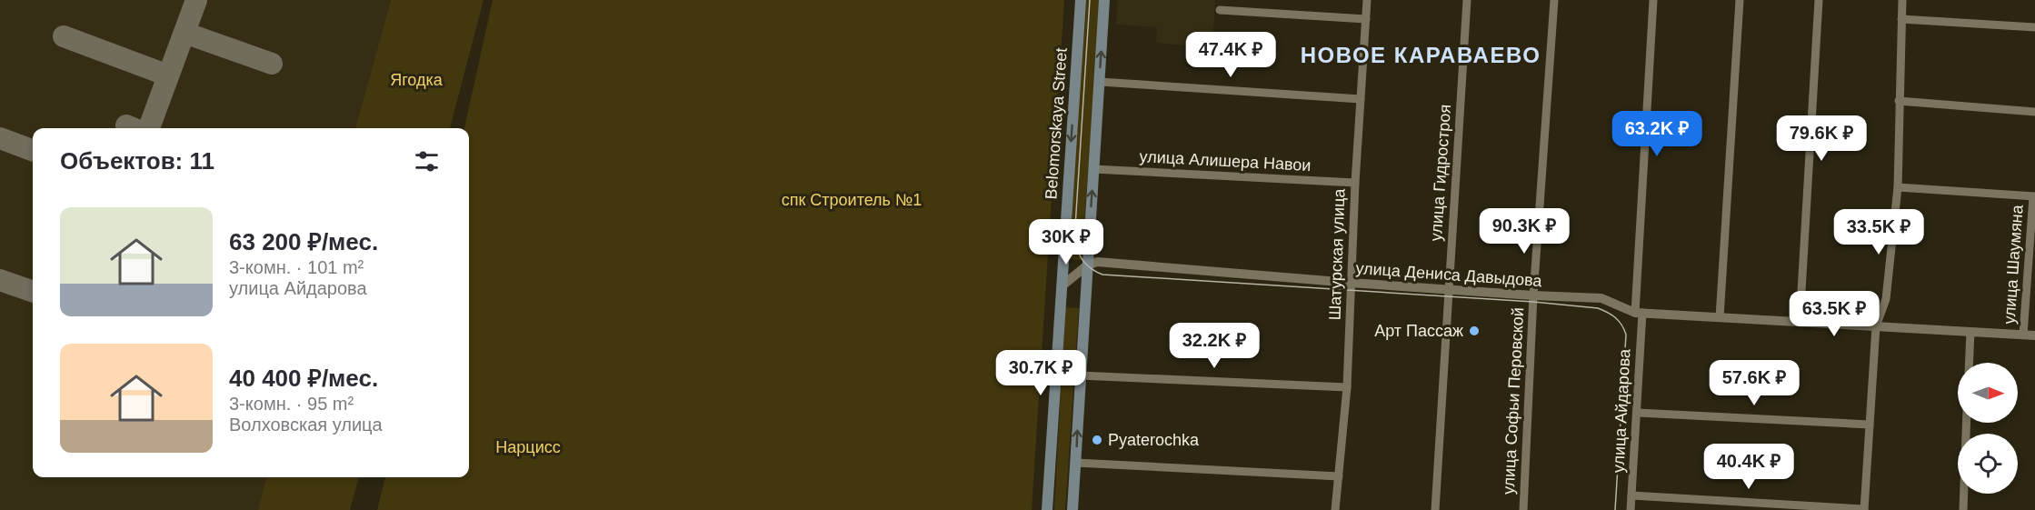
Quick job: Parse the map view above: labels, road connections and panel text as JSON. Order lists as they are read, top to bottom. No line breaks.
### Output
{"streets":{"main road":["Belomorskaya Street"],"street":["улица Алишера Навои","улица Гидростроя","Шатурская улица","улица Шаумяна","улица Дениса Давыдова","улица Софьи Перовской","улица Айдарова"]},"crossings":[["улица Алишера Навои","Шатурская улица"],["улица Гидростроя","улица Дениса Давыдова"],["Шатурская улица","улица Дениса Давыдова"],["улица Шаумяна","улица Дениса Давыдова"],["улица Дениса Давыдова","улица Софьи Перовской"],["улица Дениса Давыдова","улица Айдарова"]],"districts":["НОВОЕ КАРАВАЕВО"],"parks":["Ягодка","спк Строитель №1","Нарцисс"],"places":["Арт Пассаж","Pyaterochka"],"north":"right","page":{"price":["47.4K ₽","63.2K ₽","79.6K ₽","90.3K ₽","33.5K ₽","30K ₽","63.5K ₽","32.2K ₽","30.7K ₽","57.6K ₽","40.4K ₽"],"heading":"Объектов: 11","list":[{"name":"63 200 ₽/мес.","note":"3-комн. · 101 m² · улица Айдарова"},{"name":"40 400 ₽/мес.","note":"3-комн. · 95 m² · Волховская улица"}]}}
